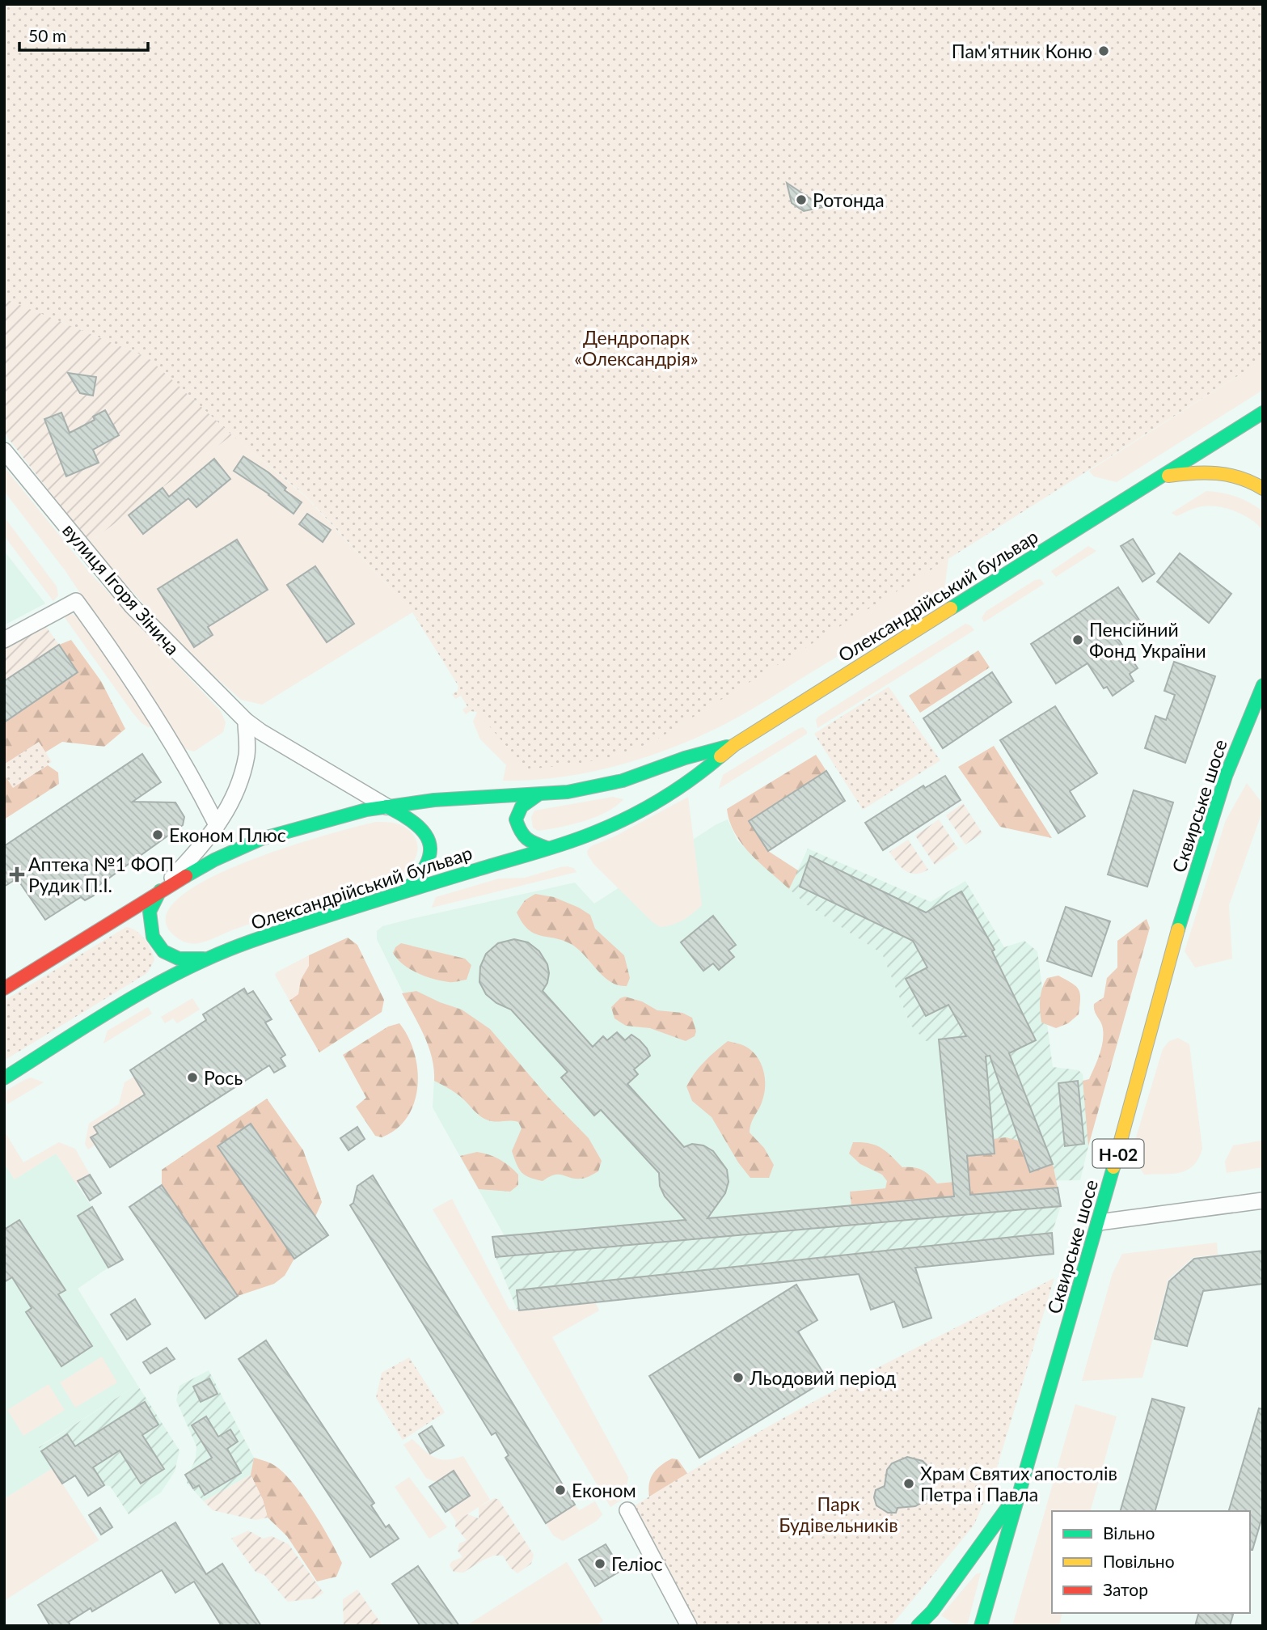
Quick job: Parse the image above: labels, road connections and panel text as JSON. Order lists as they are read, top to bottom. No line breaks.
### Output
{"streets":{"main road":["Олександрійський бульвар","Сквирське шосе","Н-02"],"street":["вулиця Ігоря Зінича"]},"crossings":[["вулиця Ігоря Зінича","Олександрійський бульвар"]],"parks":["Дендропарк «Олександрія»","Парк Будівельників"],"places":{"other":["Пам'ятник Коню","Ротонда","Пенсійний Фонд України","Економ Плюс","Рось","Льодовий період","Храм Святих апостолів Петра і Павла","Економ","Геліос"],"health":["Аптека №1 ФОП Рудик П.І."]},"legend":["Вільно","Повільно","Затор"],"scale_bar":"50 m"}
